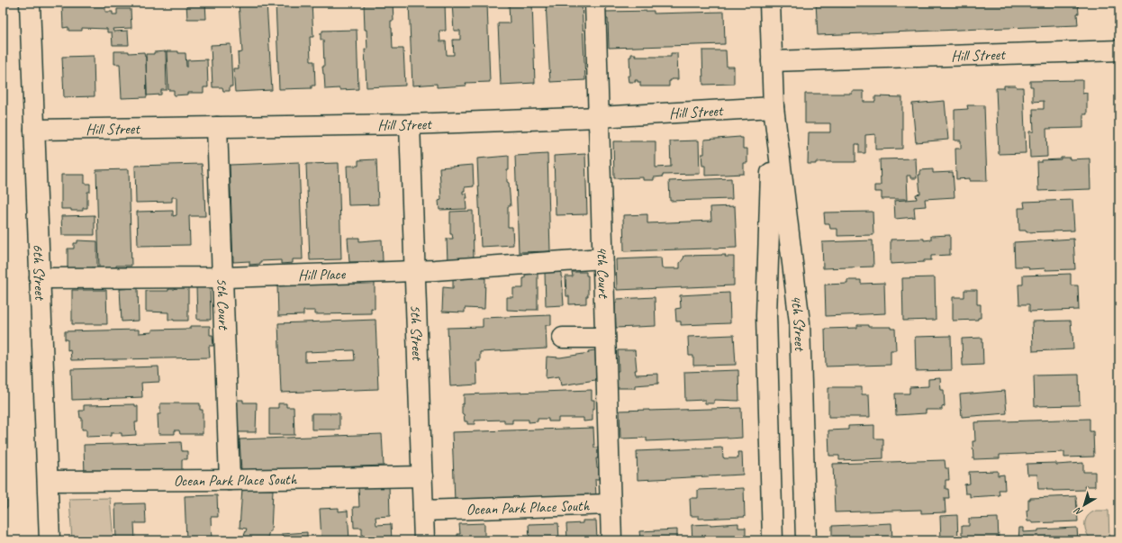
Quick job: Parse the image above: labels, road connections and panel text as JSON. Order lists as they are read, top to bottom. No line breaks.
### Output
{"streets":{"street":["Hill Street","6th Street","4th Court","Hill Place","5th Court","4th Street","5th Street","Ocean Park Place South"]},"crossings":[["Hill Street","6th Street"],["Hill Street","4th Court"],["Hill Street","5th Court"],["Hill Street","4th Street"],["Hill Street","5th Street"],["6th Street","Hill Place"],["6th Street","Ocean Park Place South"],["4th Court","Hill Place"],["4th Court","Ocean Park Place South"],["Hill Place","5th Court"],["Hill Place","5th Street"],["5th Court","Ocean Park Place South"],["5th Street","Ocean Park Place South"]],"north":"bottom left"}
